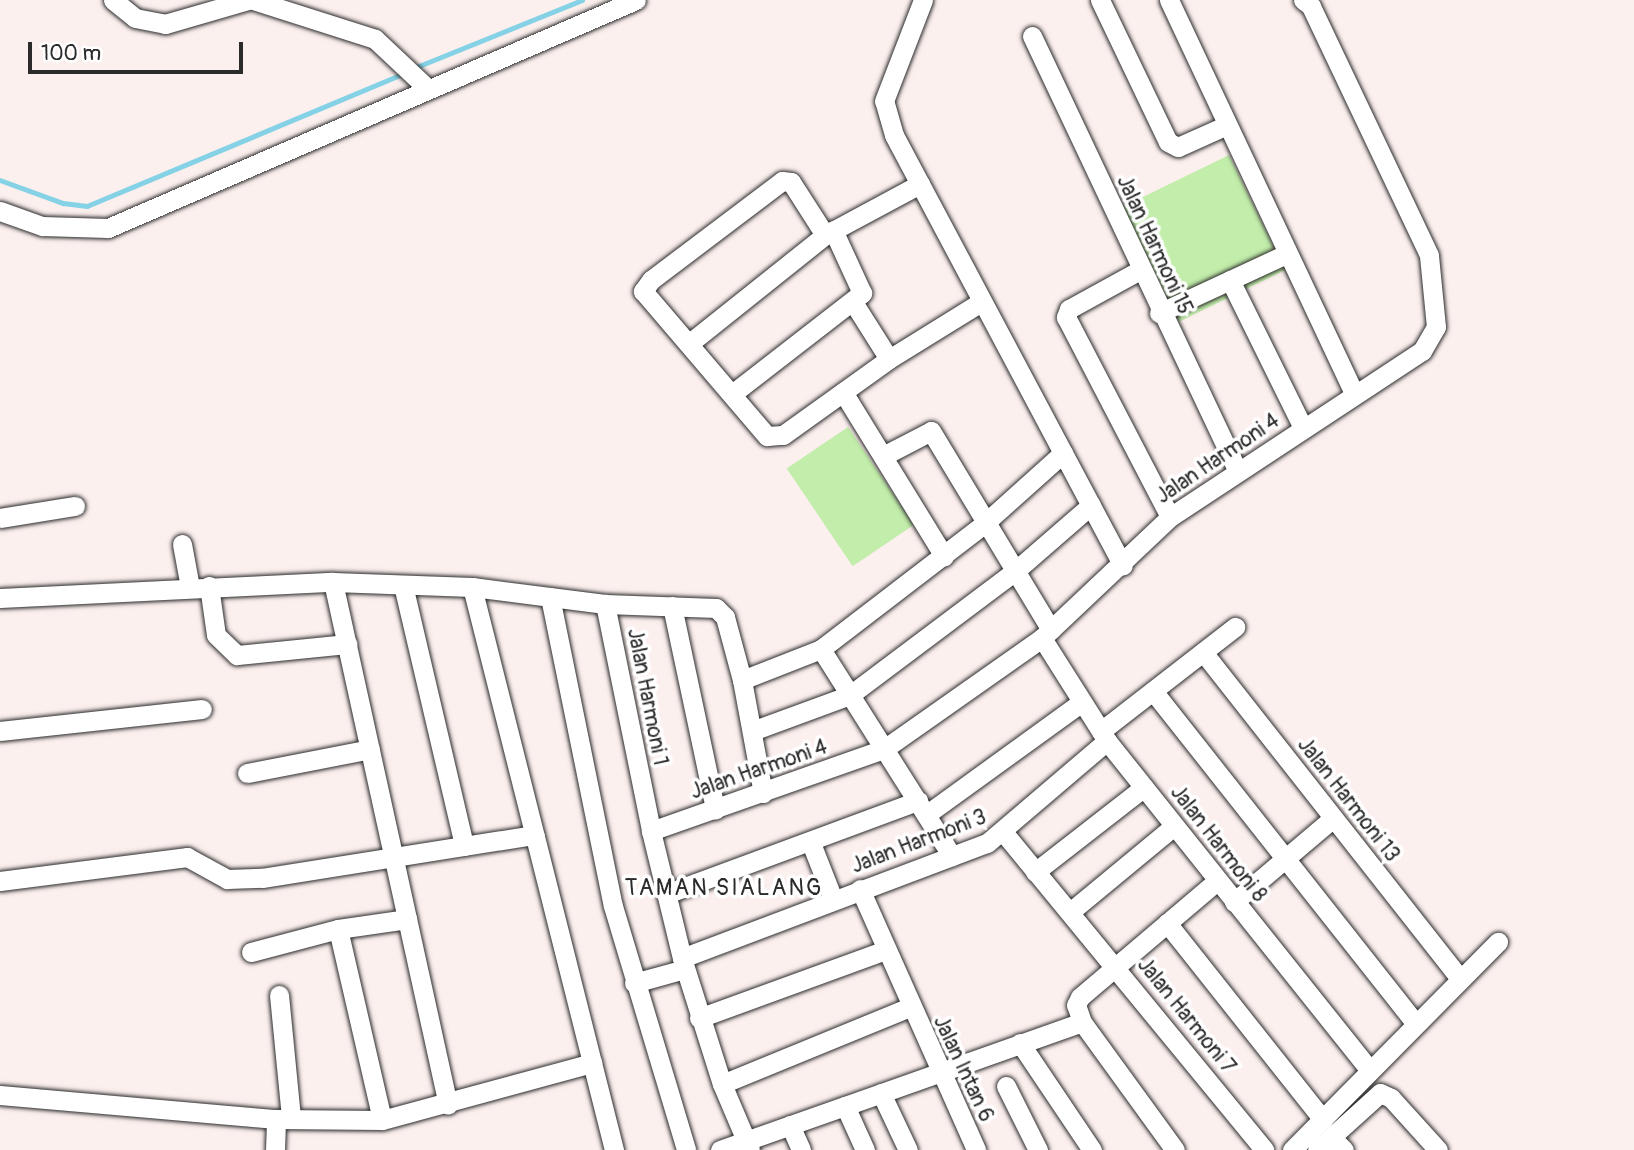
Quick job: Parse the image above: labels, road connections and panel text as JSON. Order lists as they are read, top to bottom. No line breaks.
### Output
{"streets":{"street":["Jalan Harmoni 15","Jalan Harmoni 4","Jalan Harmoni 1","Jalan Harmoni 13","Jalan Harmoni 3","Jalan Harmoni 8","Jalan Harmoni 7","Jalan Intan 6"]},"crossings":[["Jalan Harmoni 15","Jalan Harmoni 4"],["Jalan Harmoni 4","Jalan Harmoni 1"],["Jalan Harmoni 4","Jalan Harmoni 8"],["Jalan Harmoni 1","Jalan Harmoni 3"],["Jalan Harmoni 13","Jalan Harmoni 3"],["Jalan Harmoni 3","Jalan Harmoni 8"],["Jalan Harmoni 3","Jalan Harmoni 7"],["Jalan Harmoni 3","Jalan Intan 6"]],"districts":["TAMAN SIALANG"],"scale_bar":"100 m"}
